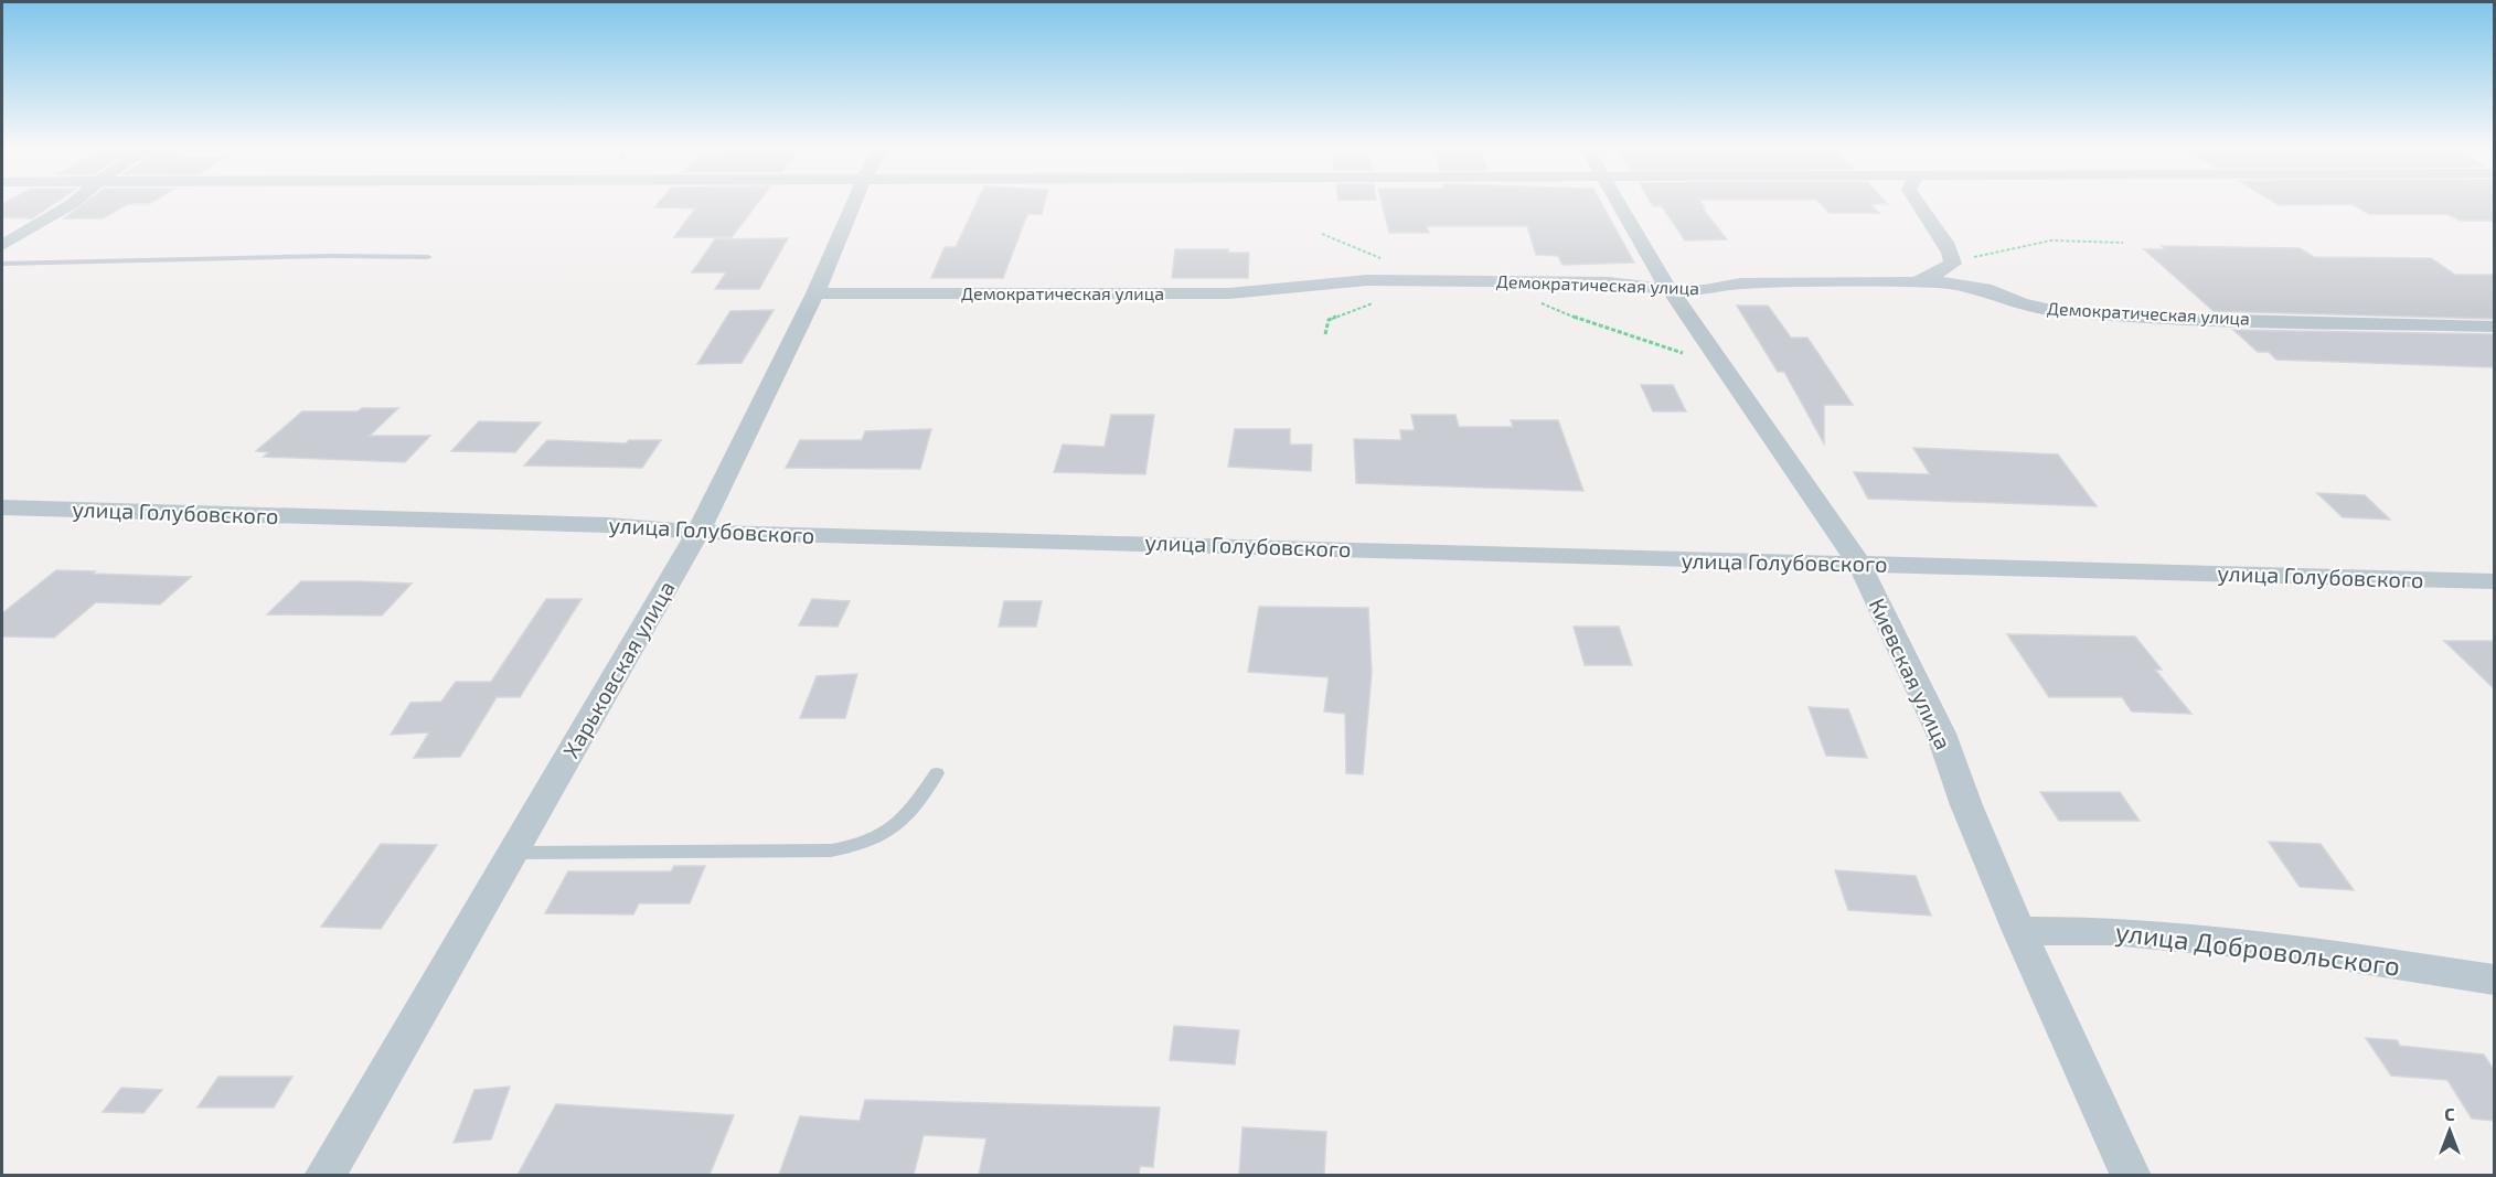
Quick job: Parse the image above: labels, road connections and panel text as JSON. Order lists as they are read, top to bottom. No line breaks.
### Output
{"streets":{"street":["Демократическая улица","улица Голубовского","Харьковская улица","Киевская улица","улица Добровольского"]},"crossings":[["Демократическая улица","Харьковская улица"],["Демократическая улица","Киевская улица"],["улица Голубовского","Харьковская улица"],["улица Голубовского","Киевская улица"],["Киевская улица","улица Добровольского"]],"north":"top"}
